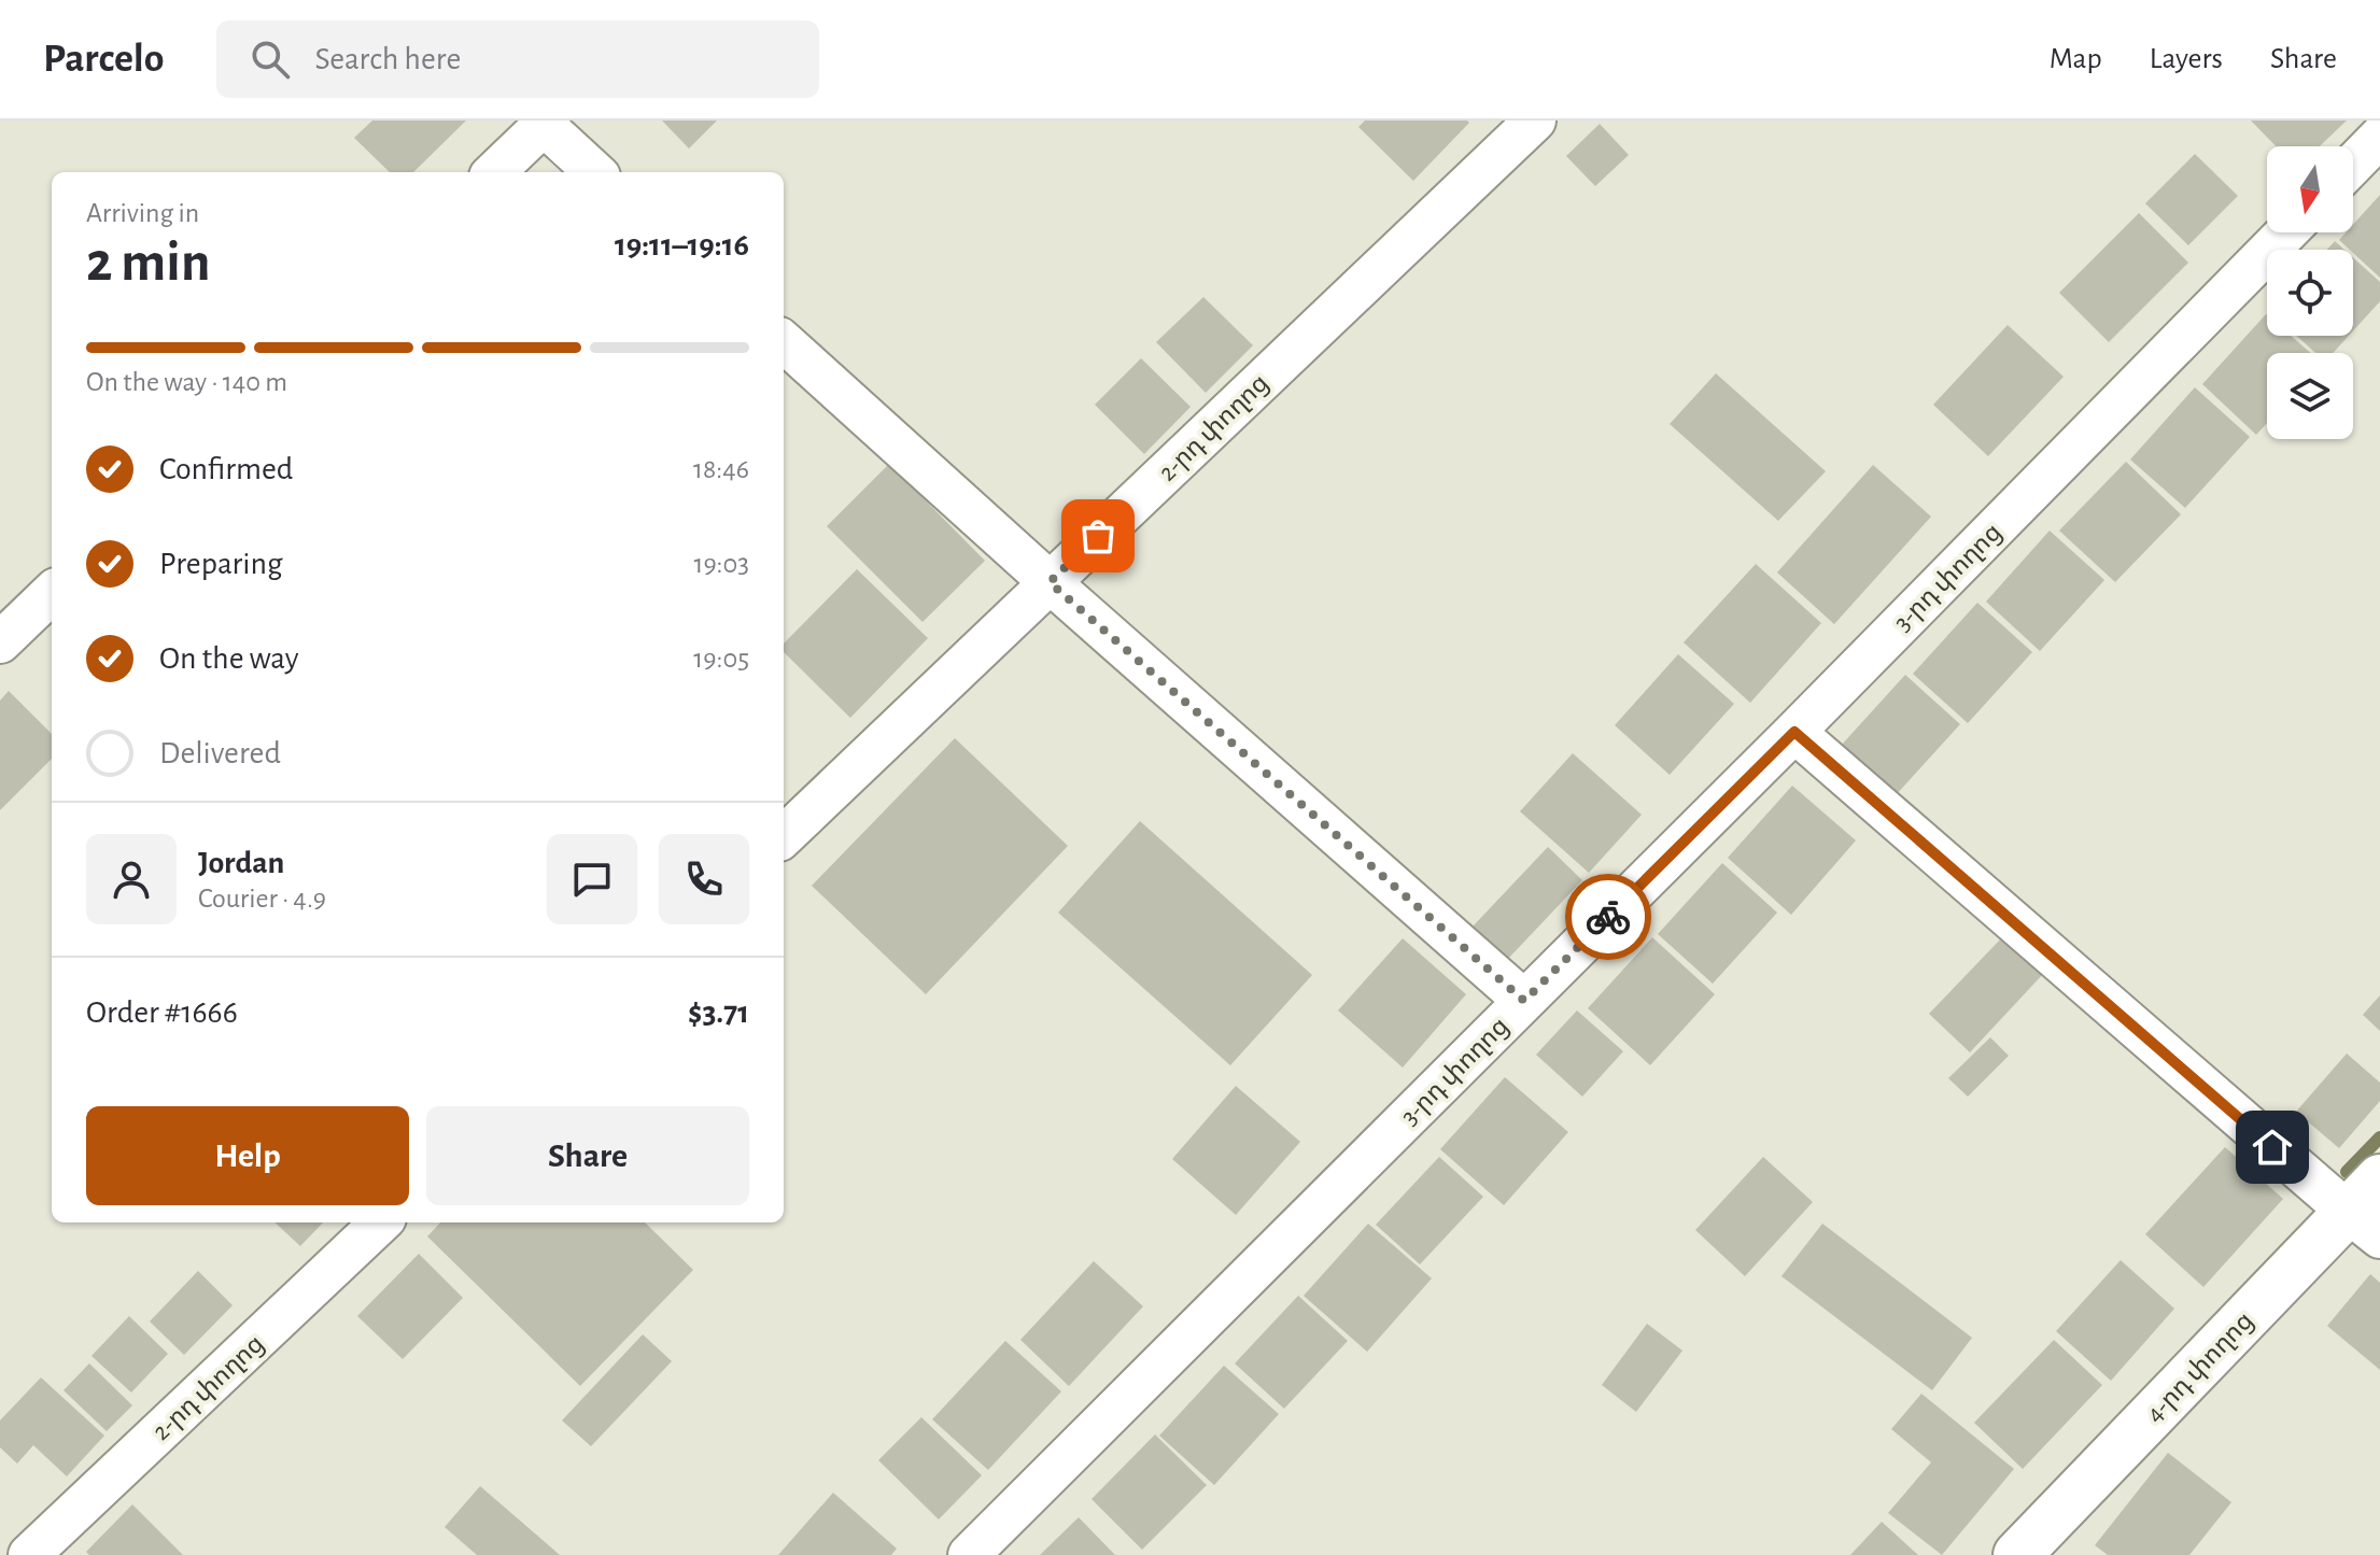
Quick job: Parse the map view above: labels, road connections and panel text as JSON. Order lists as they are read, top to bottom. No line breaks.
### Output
{"streets":{"main road":["4-րդ փողոց"],"street":["2-րդ փողոց","3-րդ փողոց"]},"north":"bottom","page":{"header":"Parcelo","search":"Search here","nav":["Map","Layers","Share"],"heading":["2 min","Arriving in","19:11–19:16"],"panel":["Jordan","Courier · 4.9","Order #1666","$3.71"],"bar":"On the way · 140 m","list":[["Confirmed","18:46"],["Preparing","19:03"],["On the way","19:05"],"Delivered"],"buttons":["Help","Share"]}}
